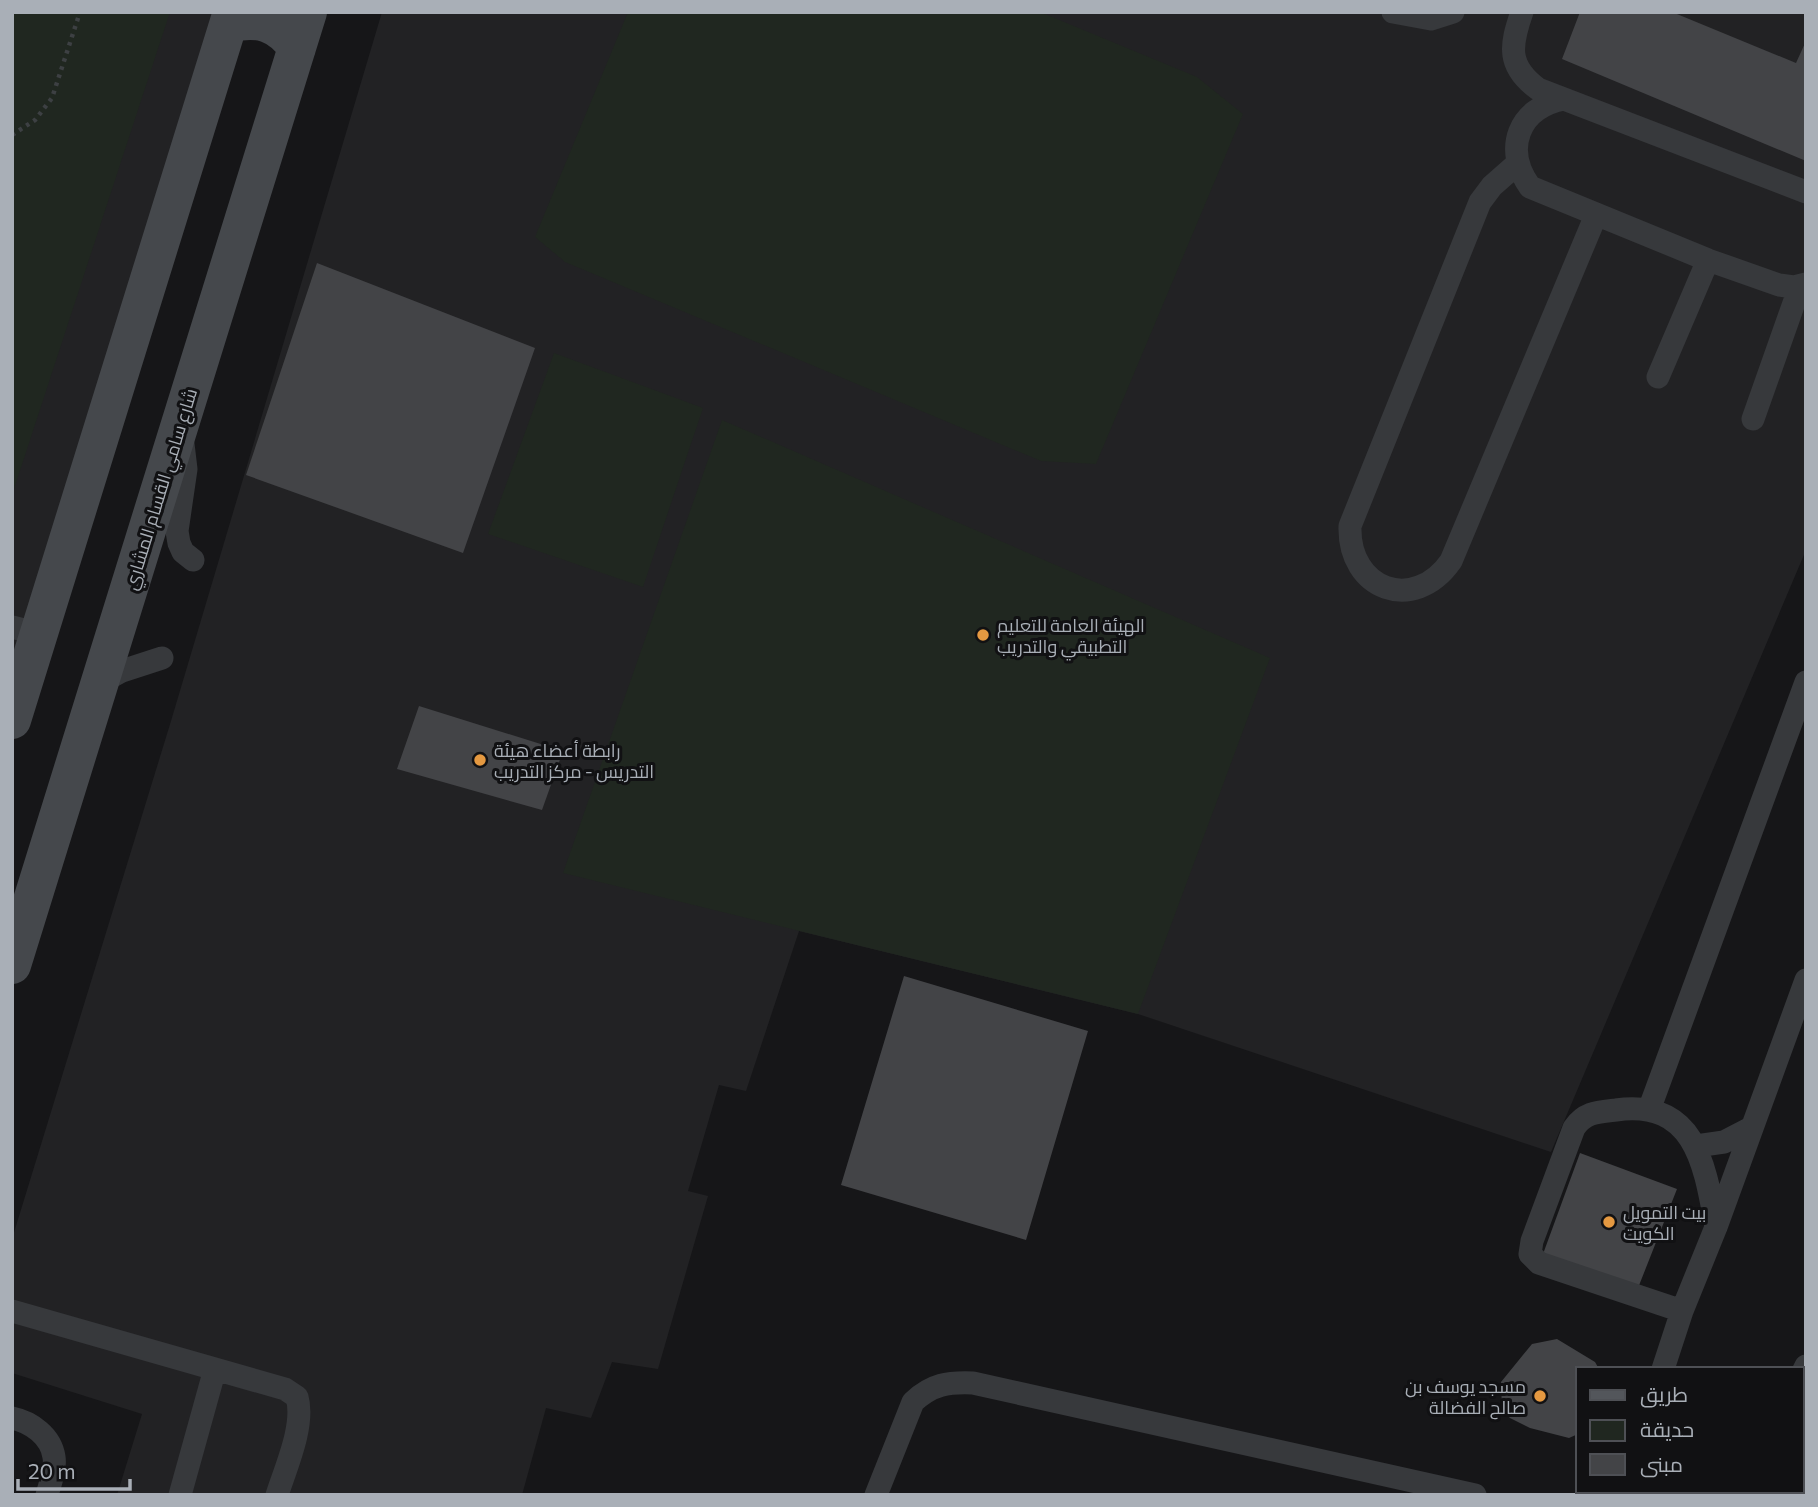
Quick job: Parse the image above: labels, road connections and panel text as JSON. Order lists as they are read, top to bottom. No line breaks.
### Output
{"streets":{"street":["شارع سامي القسام المشاري"]},"places":["الهيئة العامة للتعليم التطبيقي والتدريب","رابطة أعضاء هيئة التدريس - مركز التدريب","بيت التمويل الكويت","مسجد يوسف بن صالح الفضالة"],"legend":["طريق","حديقة","مبنى"],"scale_bar":"20 m"}
